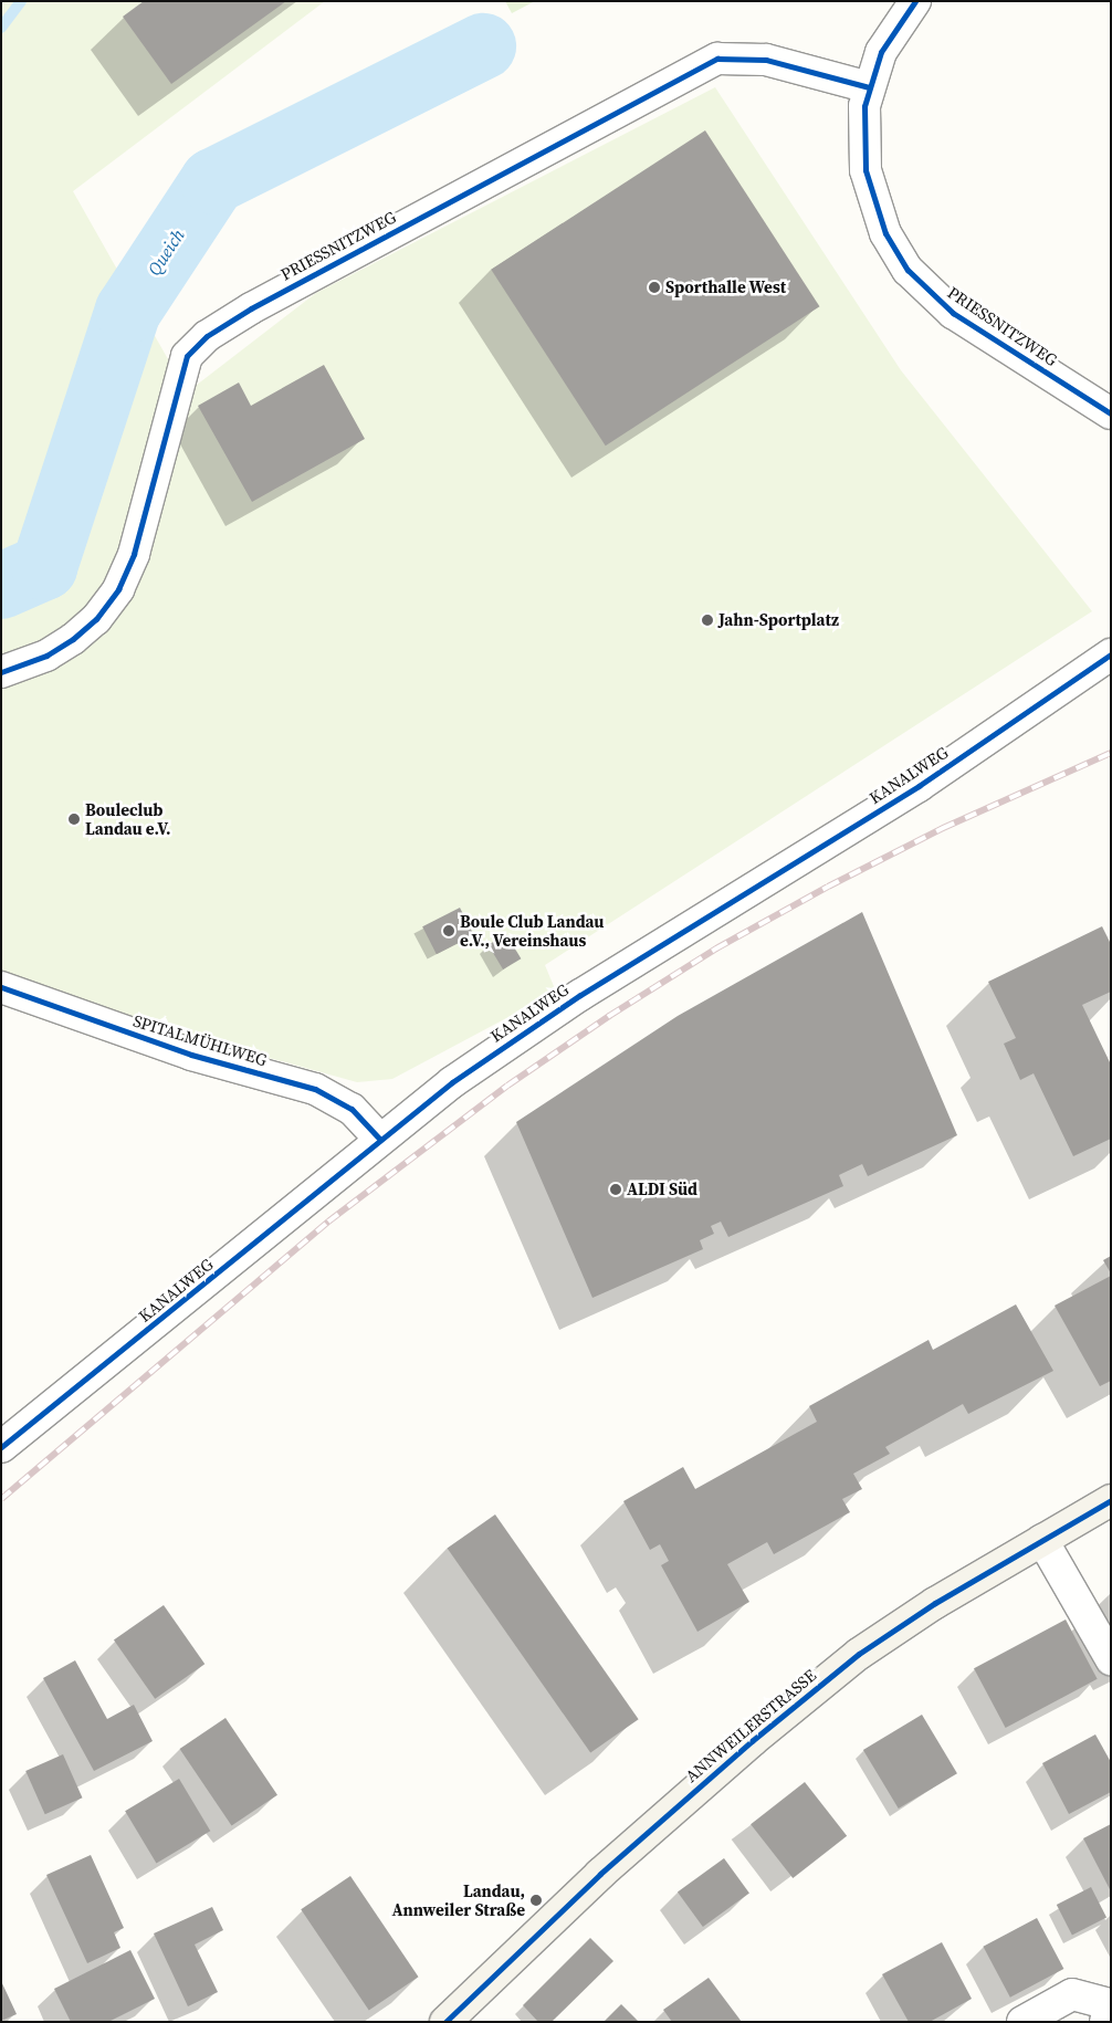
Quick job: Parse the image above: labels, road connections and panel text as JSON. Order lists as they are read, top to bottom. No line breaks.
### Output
{"streets":{"street":["PRIESSNITZWEG","KANALWEG","SPITALMÜHLWEG","ANNWEILERSTRASSE"]},"crossings":[["KANALWEG","SPITALMÜHLWEG"]],"water":["Queich"],"places":["Sporthalle West","Jahn-Sportplatz","Bouleclub Landau e.V.","Boule Club Landau e.V., Vereinshaus","ALDI Süd","Landau, Annweiler Straße"]}
